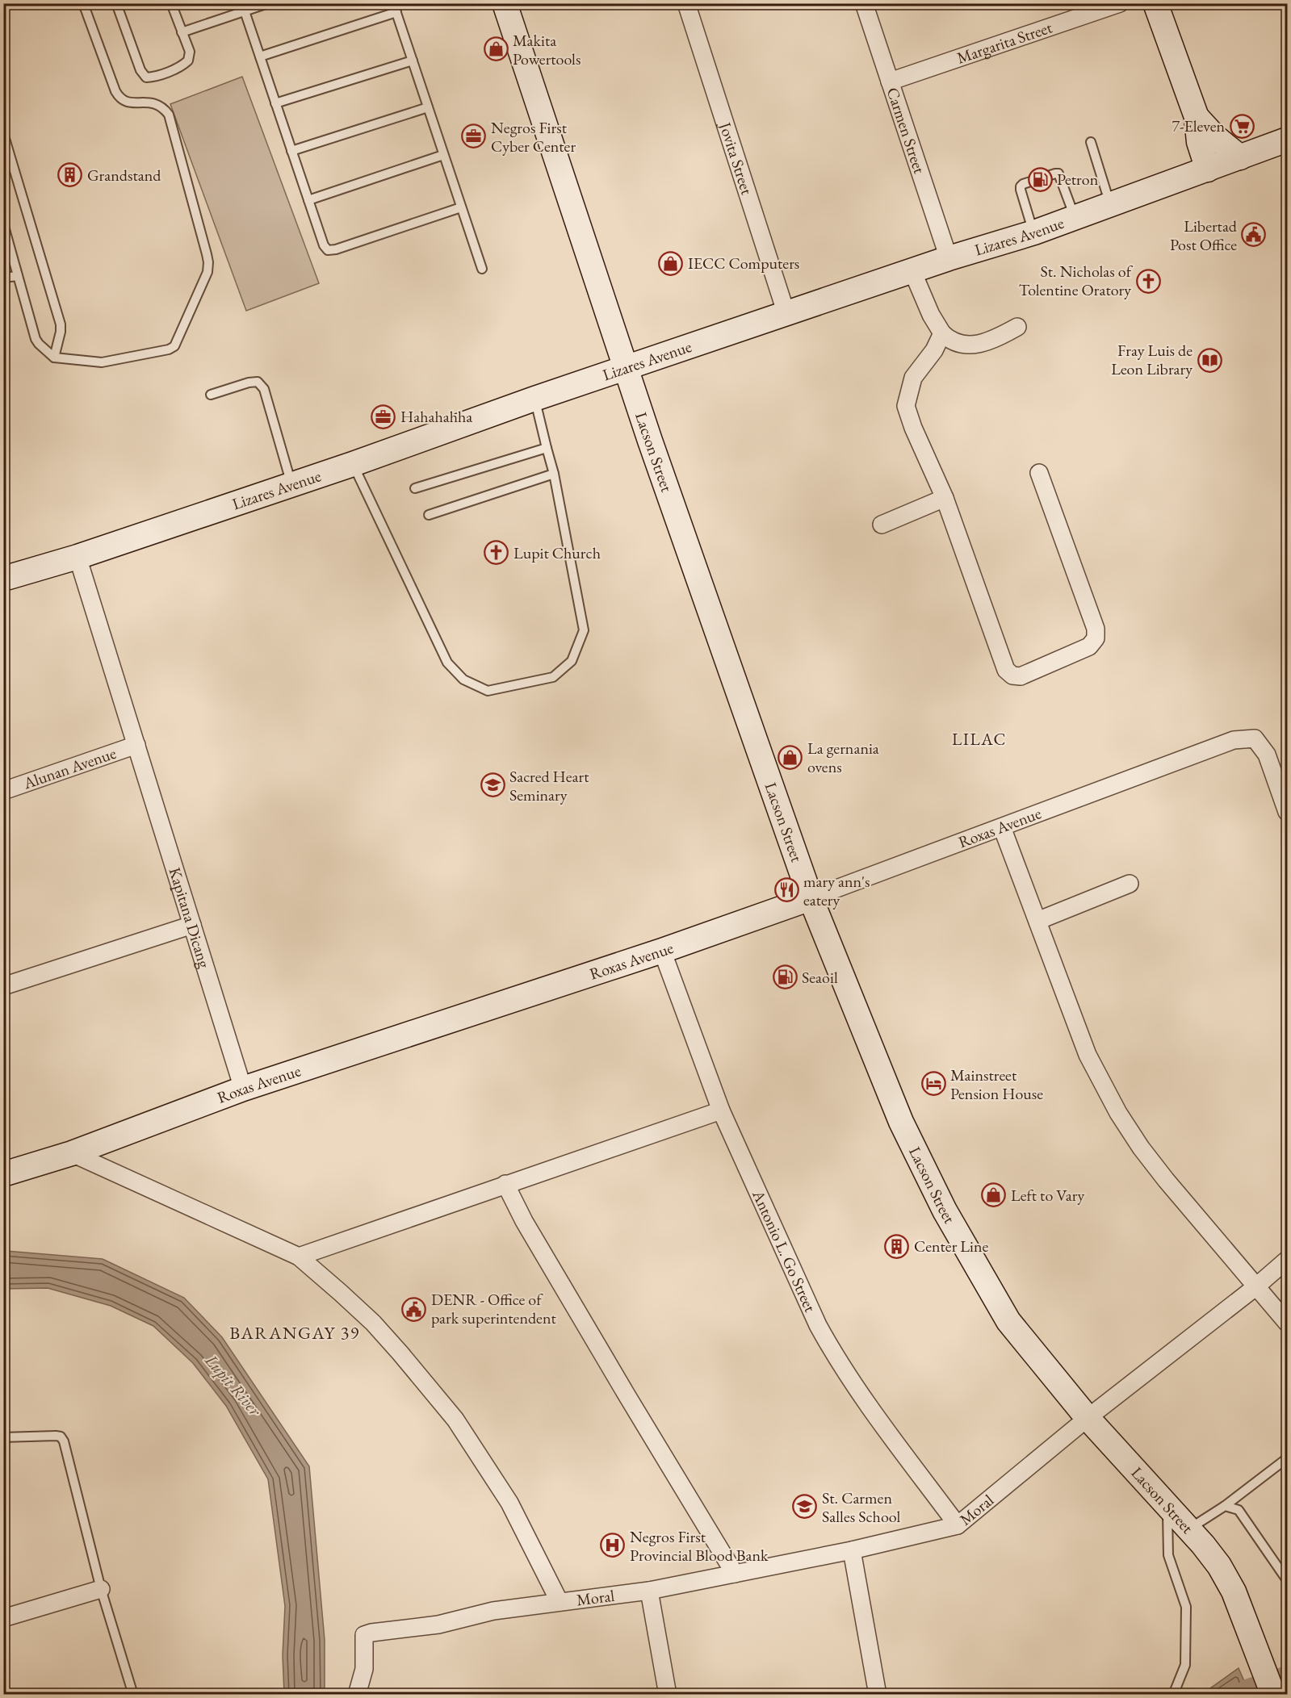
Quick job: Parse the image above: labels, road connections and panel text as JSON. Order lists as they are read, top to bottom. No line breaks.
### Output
{"streets":{"main road":["Lizares Avenue","Lacson Street","Roxas Avenue"],"street":["Margarita Street","Carmen Street","Jovita Street","Alunan Avenue","Kapitana Dicang","Antonio L. Go Street","Moral"]},"crossings":[["Margarita Street","Carmen Street"],["Carmen Street","Lizares Avenue"],["Jovita Street","Lizares Avenue"],["Lizares Avenue","Lacson Street"],["Lizares Avenue","Kapitana Dicang"],["Lacson Street","Roxas Avenue"],["Lacson Street","Moral"],["Alunan Avenue","Kapitana Dicang"],["Roxas Avenue","Kapitana Dicang"],["Roxas Avenue","Antonio L. Go Street"],["Antonio L. Go Street","Moral"]],"districts":["LILAC","BARANGAY 39"],"water":["Lupit River"],"places":{"shop":["Makita Powertools","IECC Computers","La gernania ovens","Left to Vary"],"supermarket":["7-Eleven"],"office":["Negros First Cyber Center","Hahahahha"],"building":["Grandstand","Center Line"],"fuel station":["Petron","Seaoil"],"public building":["Libertad Post Office","DENR - Office of park superintendent"],"church":["St. Nicholas of Tolentine Oratory","Lupit Church"],"library":["Fray Luis de Leon Library"],"school or university":["Sacred Heart Seminary","St. Carmen Salles School"],"restaurant":["mary ann's eatery"],"hotel":["Mainstreet Pension House"],"hospital":["Negros First Provincial Blood Bank"]}}
